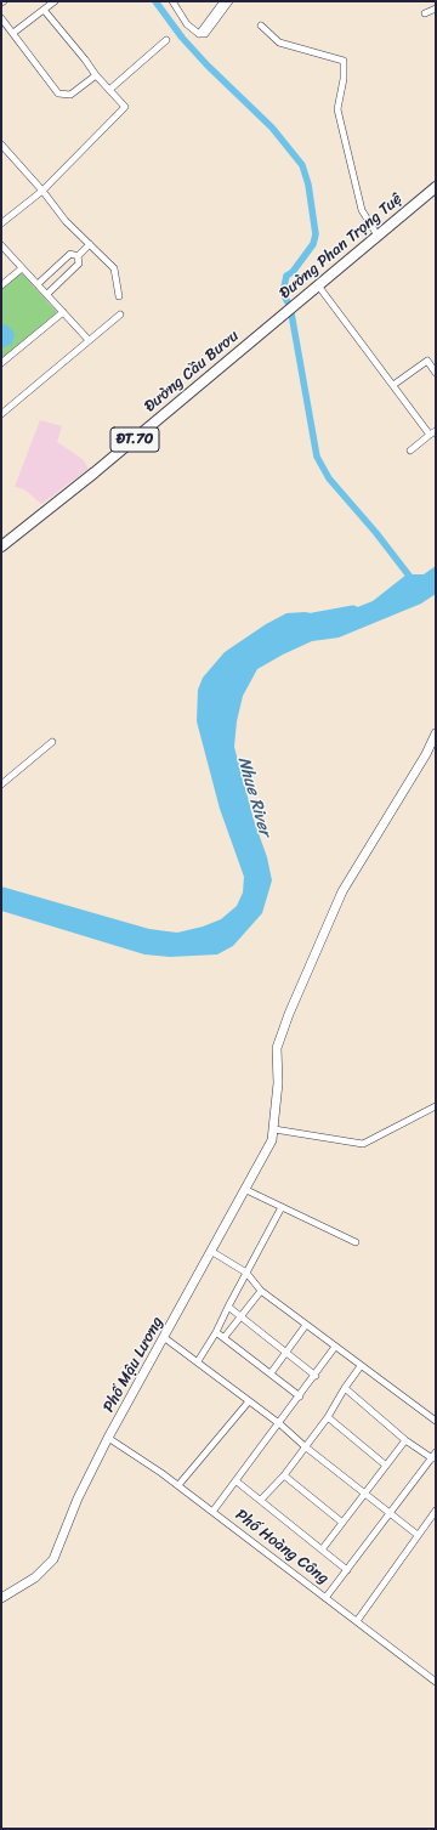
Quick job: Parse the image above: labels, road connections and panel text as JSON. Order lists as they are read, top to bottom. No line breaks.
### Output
{"streets":{"main road":["Đường Phan Trọng Tuệ","Đường Cầu Bươu","ĐT.70"],"street":["Phố Mậu Lương","Phố Hoàng Công"]},"crossings":[["Đường Phan Trọng Tuệ","Đường Cầu Bươu"],["Phố Mậu Lương","Phố Hoàng Công"]],"water":["Nhue River"]}
